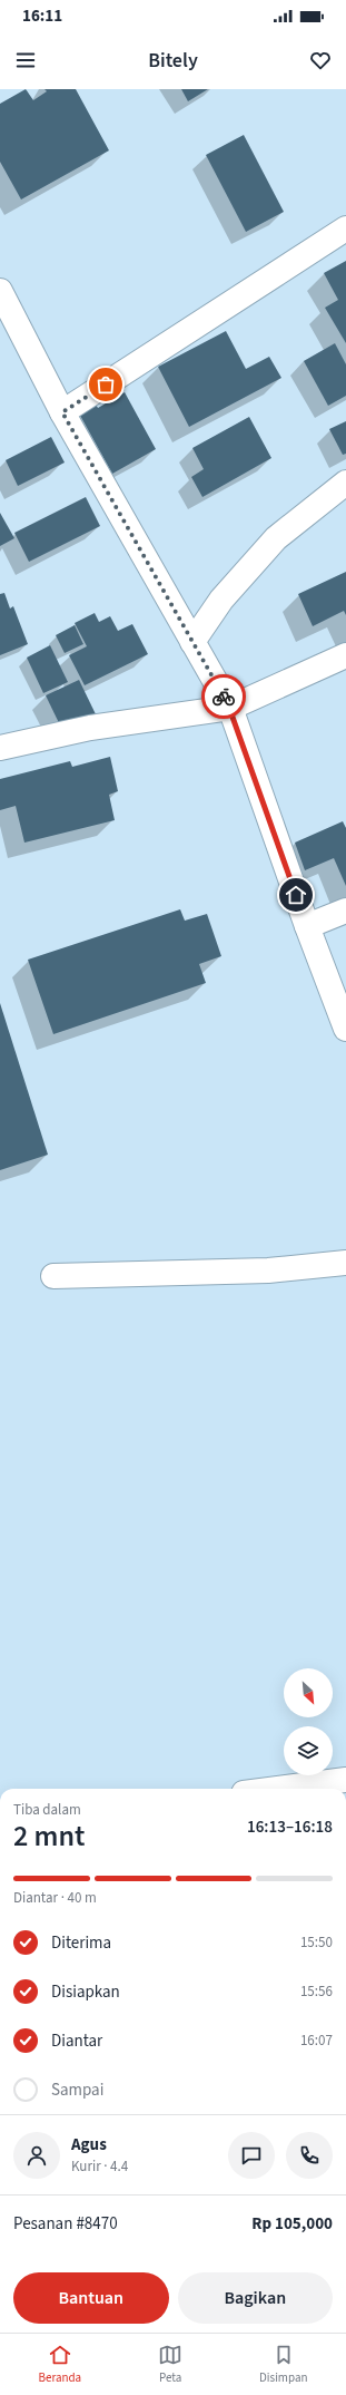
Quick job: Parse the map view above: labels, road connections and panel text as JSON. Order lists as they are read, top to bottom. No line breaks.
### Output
{"north":"bottom right","page":{"status":"16:11","header":"Bitely","heading":["2 mnt","Tiba dalam","16:13–16:18"],"panel":["Agus","Kurir · 4.4","Pesanan #8470","Rp 105,000"],"bar":"Diantar · 40 m","list":[["Diterima","15:50"],["Disiapkan","15:56"],["Diantar","16:07"],"Sampai"],"buttons":["Bantuan","Bagikan"],"tabs":["Beranda","Peta","Disimpan"]}}
